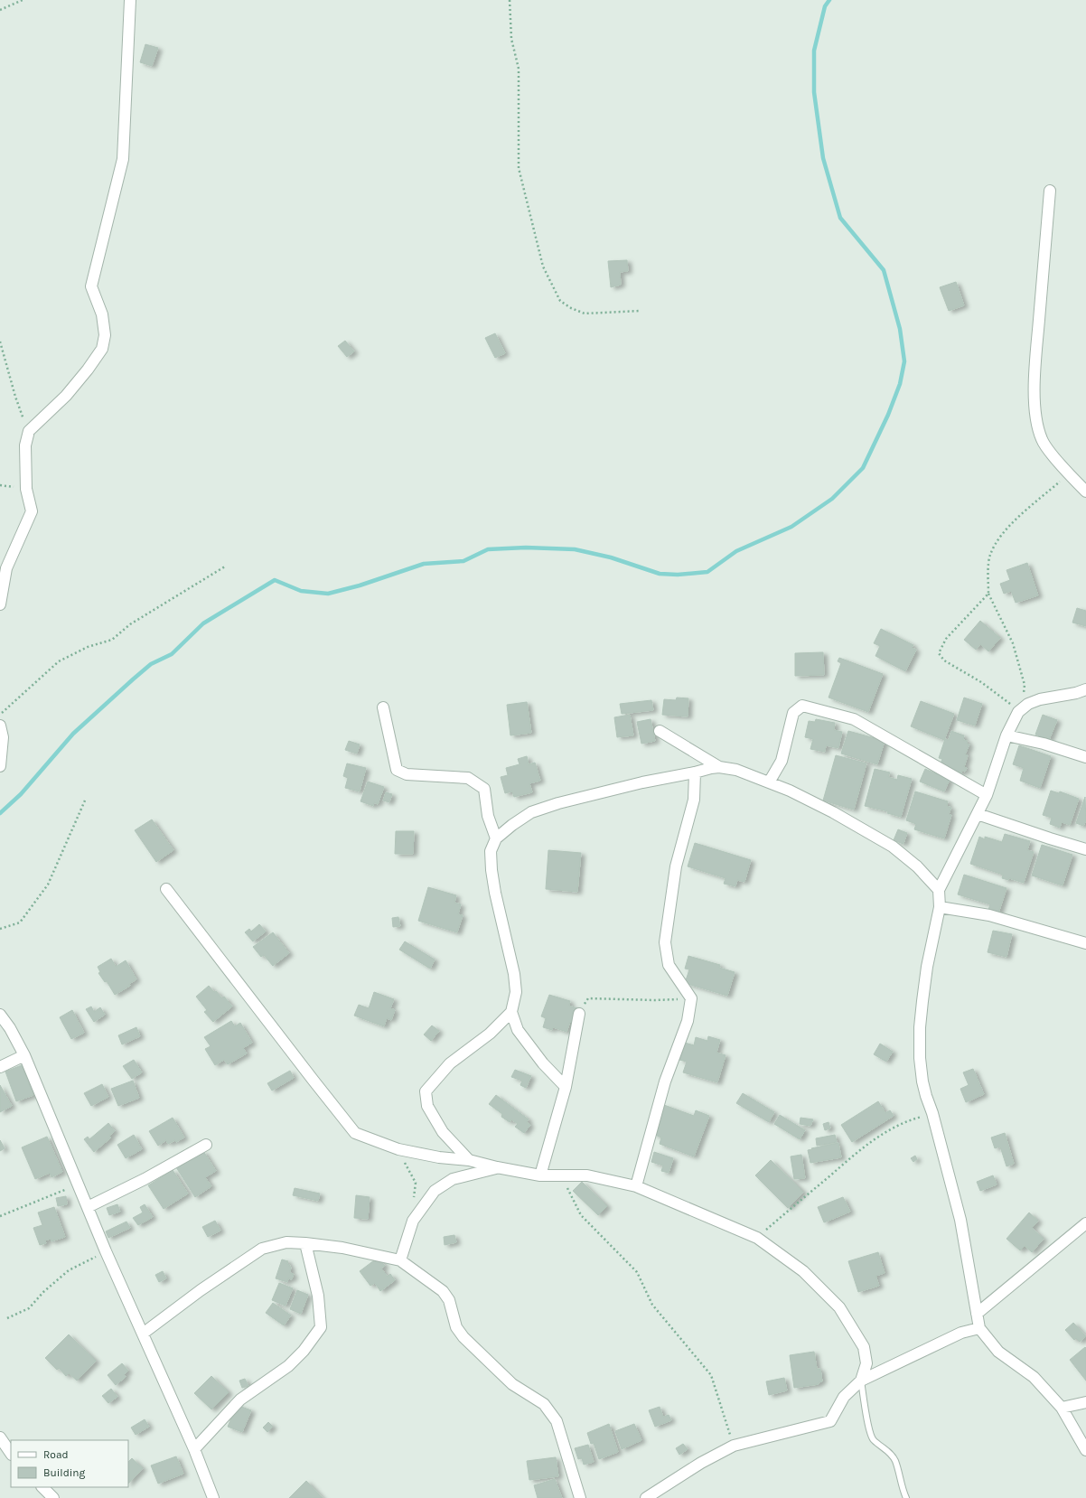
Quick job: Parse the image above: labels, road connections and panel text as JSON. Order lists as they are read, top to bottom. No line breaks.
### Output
{"legend":["Road","Building"]}
